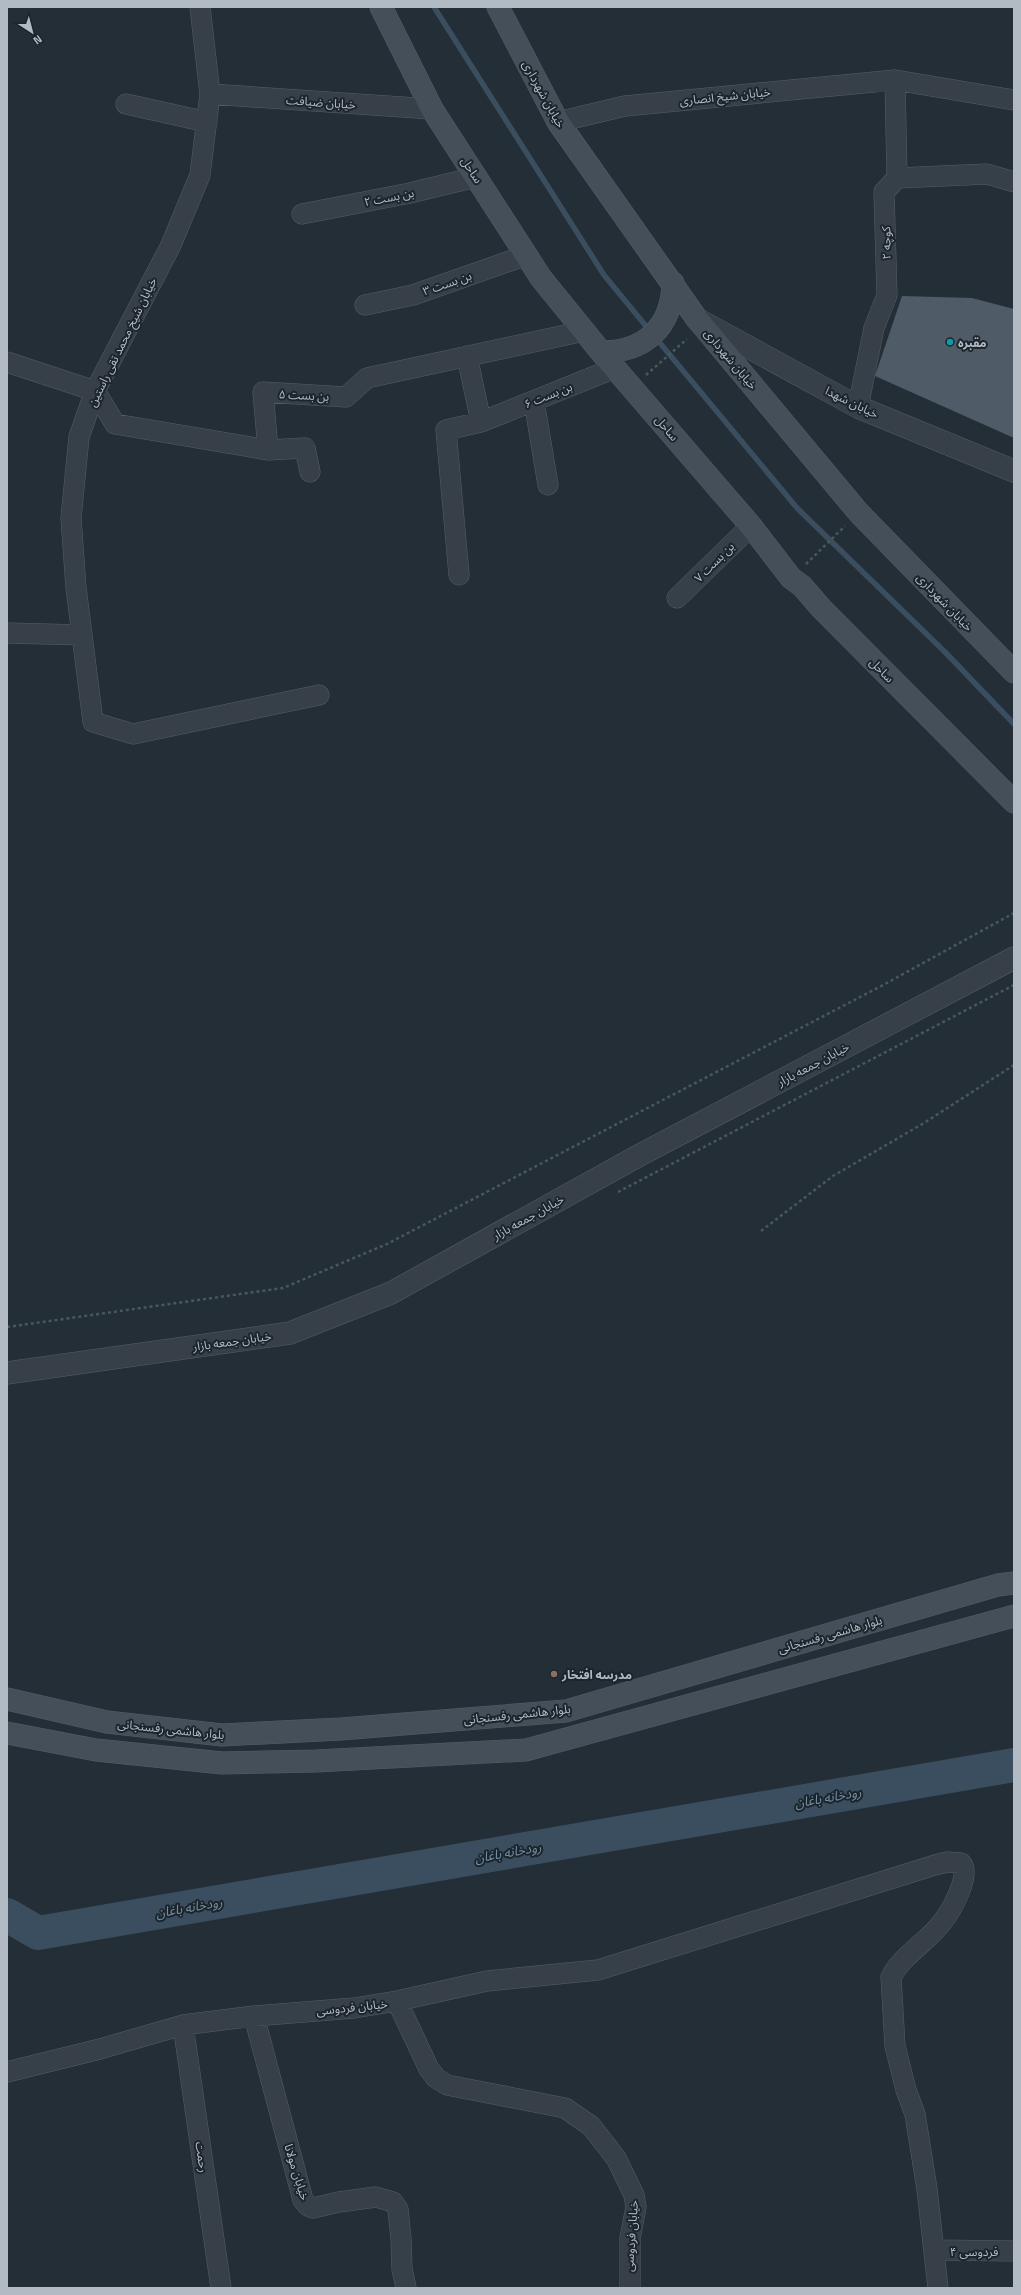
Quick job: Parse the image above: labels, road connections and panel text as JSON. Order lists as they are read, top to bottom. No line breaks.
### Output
{"streets":{"main road":["خیابان شهرداری","ساحل","بلوار هاشمی رفسنجانی"],"street":["خیابان شیخ انصاری","خیابان ضیافت","بن بست ۲","کوچه ۲","بن بست ۳","خیابان شیخ محمد تقی راستین","بن بست ۵","بن بست ۶","خیابان شهدا","بن بست ۷","خیابان جمعه بازار","خیابان فردوسی","رحمت","خیابان مولانا","فردوسی ۴"]},"crossings":[["خیابان شهرداری","خیابان شیخ انصاری"],["خیابان شهرداری","خیابان شهدا"],["خیابان ضیافت","ساحل"],["خیابان ضیافت","خیابان شیخ محمد تقی راستین"],["ساحل","بن بست ۲"],["ساحل","بن بست ۳"],["ساحل","بن بست ۵"],["ساحل","بن بست ۶"],["ساحل","بن بست ۷"],["کوچه ۲","خیابان شهدا"],["خیابان فردوسی","رحمت"],["خیابان فردوسی","خیابان مولانا"]],"water":["رودخانه باغان"],"places":["مقبره","مدرسه افتخار"],"north":"bottom right"}
